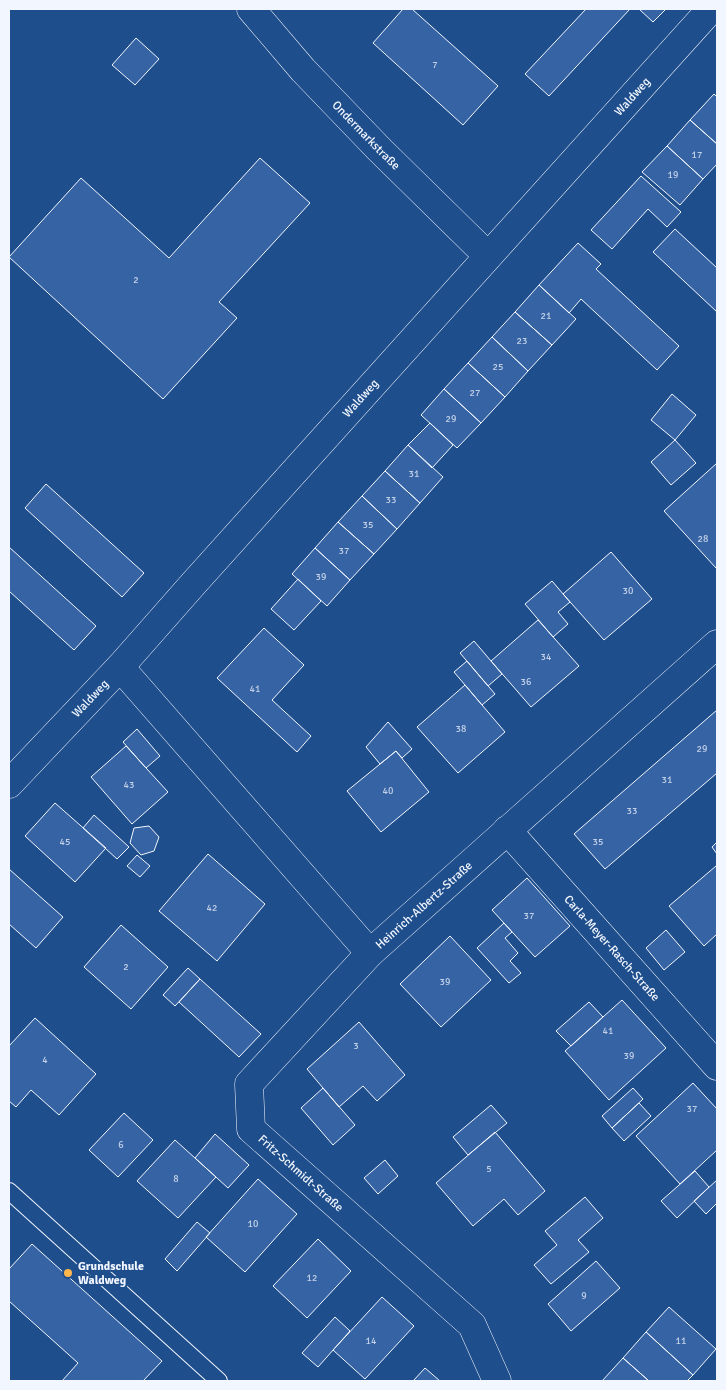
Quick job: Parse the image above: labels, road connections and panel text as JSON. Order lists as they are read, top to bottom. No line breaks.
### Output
{"streets":{"street":["Waldweg","Ondermarkstraße","Heinrich-Albertz-Straße","Carla-Meyer-Rasch-Straße","Fritz-Schmidt-Straße"]},"crossings":[["Waldweg","Ondermarkstraße"],["Waldweg","Heinrich-Albertz-Straße"],["Heinrich-Albertz-Straße","Carla-Meyer-Rasch-Straße"],["Heinrich-Albertz-Straße","Fritz-Schmidt-Straße"]],"places":["Grundschule Waldweg"],"house_numbers":["7","17","19","2","21","23","25","27","29","31","33","35","28","37","39","30","34","36","41","38","29","31","43","40","33","45","35","42","37","2","39","41","3","39","4","37","6","5","8","10","12","9","14","11"]}
